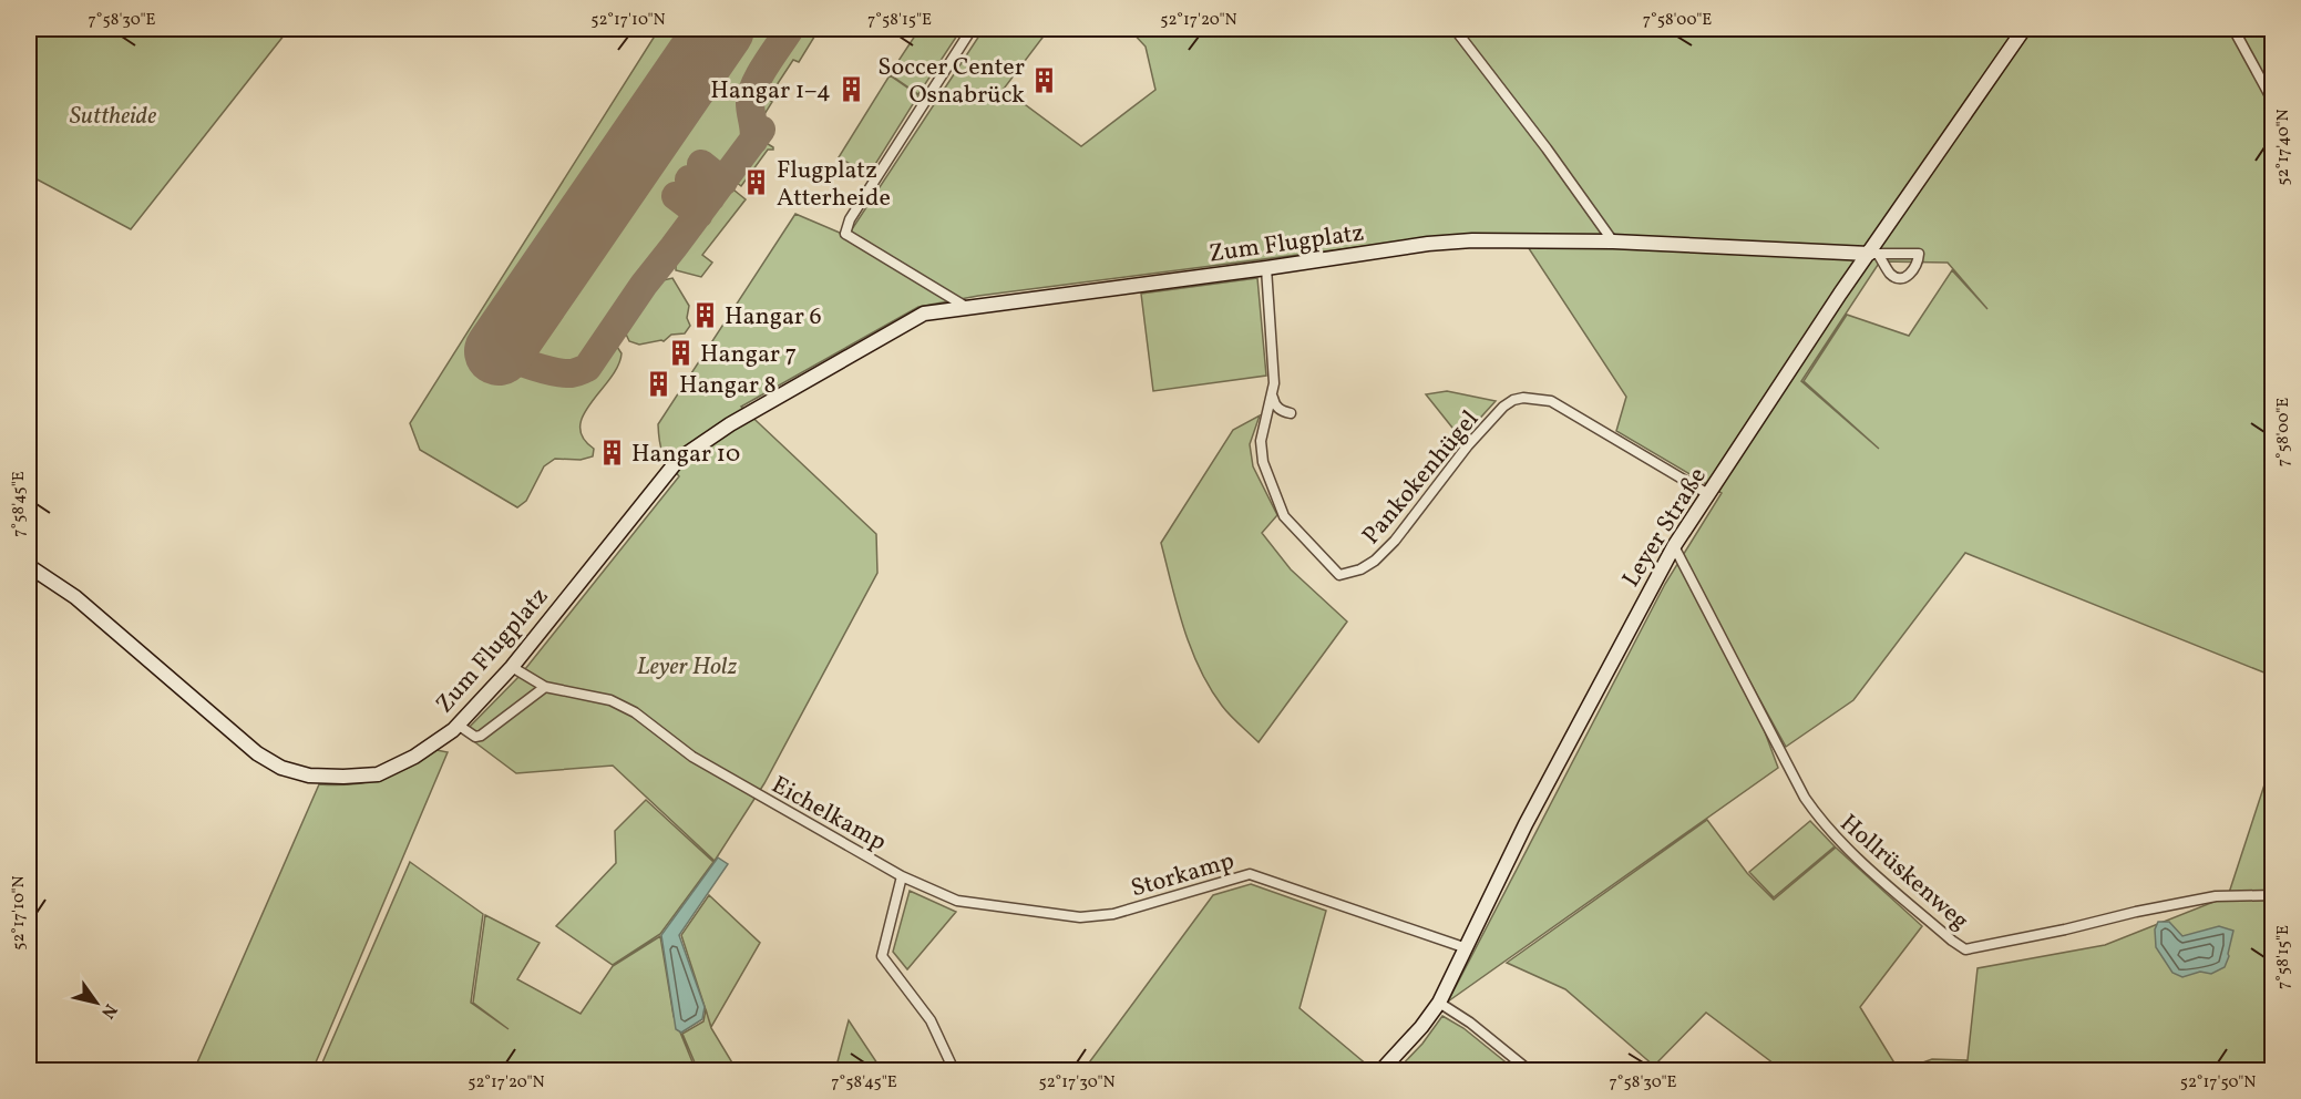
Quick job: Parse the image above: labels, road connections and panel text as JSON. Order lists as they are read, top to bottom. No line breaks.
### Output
{"streets":{"street":["Zum Flugplatz","Pankokenhügel","Leyer Straße","Eichelkamp","Hollrüskenweg","Storkamp"]},"crossings":[["Zum Flugplatz","Pankokenhügel"],["Zum Flugplatz","Leyer Straße"],["Zum Flugplatz","Eichelkamp"],["Pankokenhügel","Leyer Straße"],["Leyer Straße","Hollrüskenweg"],["Leyer Straße","Storkamp"],["Eichelkamp","Storkamp"]],"parks":["Suttheide","Leyer Holz"],"places":{"building":["Soccer Center Osnabrück","Hangar 1–4","Flugplatz Atterheide","Hangar 6","Hangar 7","Hangar 8","Hangar 10"]},"north":"bottom right","coordinates":["7°58'30\"E","52°17'10\"N","7°58'15\"E","52°17'20\"N","7°58'00\"E","52°17'40\"N","7°58'45\"E","52°17'30\"N","52°17'50\"N"]}
